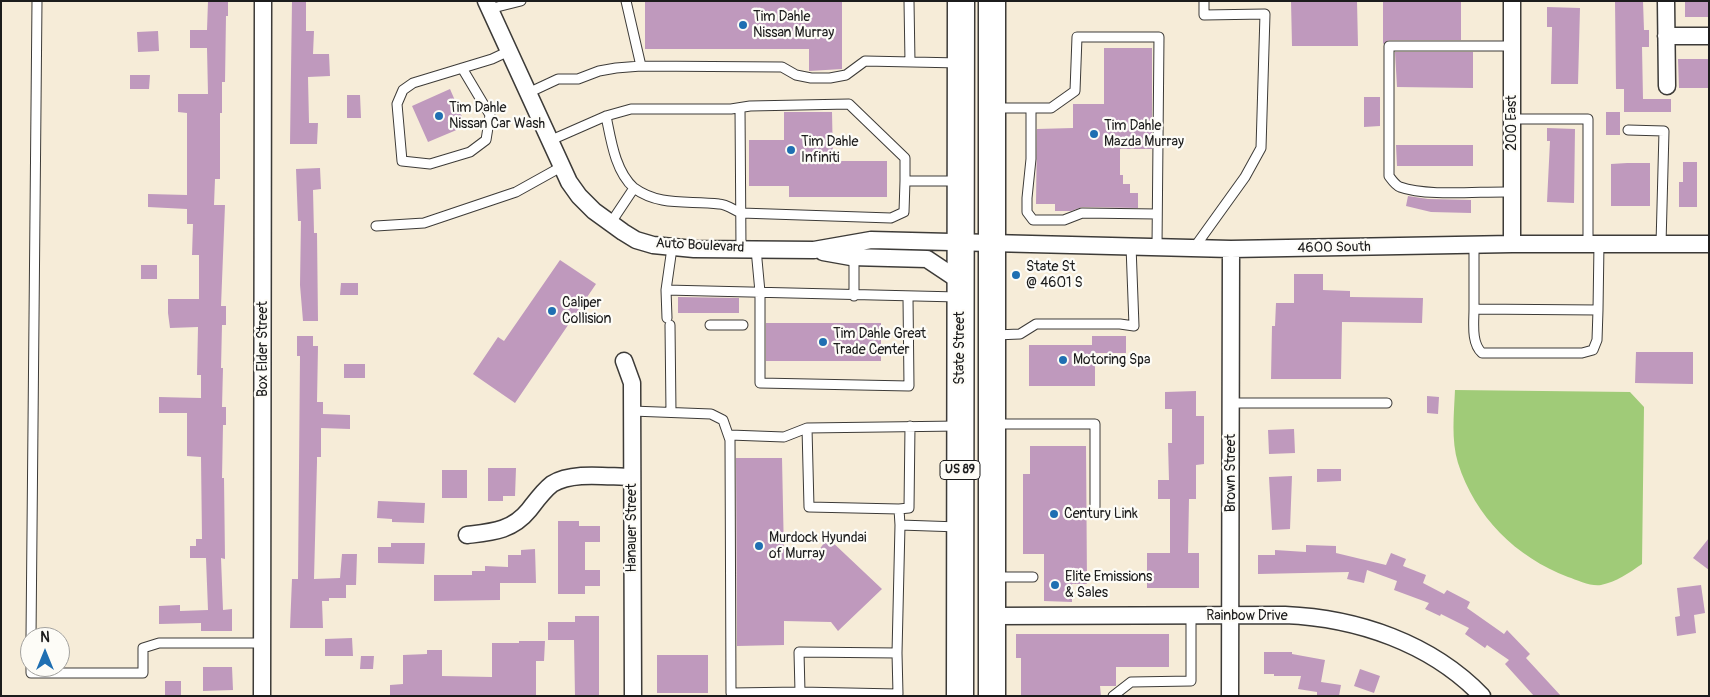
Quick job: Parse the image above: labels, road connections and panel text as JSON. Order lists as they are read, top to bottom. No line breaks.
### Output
{"streets":{"main road":["State Street","US 89"],"street":["200 East","Auto Boulevard","4600 South","Box Elder Street","Brown Street","Hanauer Street","Rainbow Drive"]},"crossings":[["200 East","4600 South"],["Auto Boulevard","4600 South"],["Auto Boulevard","State Street"],["4600 South","State Street"],["4600 South","US 89"],["4600 South","Brown Street"],["US 89","Rainbow Drive"],["Brown Street","Rainbow Drive"]],"places":["Tim Dahle Nissan Murray","Tim Dahle Nissan Car Wash","Tim Dahle Mazda Murray","Tim Dahle Infiniti","State St @ 4601 S","Caliper Collision","Tim Dahle Great Trade Center","Motoring Spa","Century Link","Murdock Hyundai of Murray","Elite Emissions & Sales"],"north":"top"}
